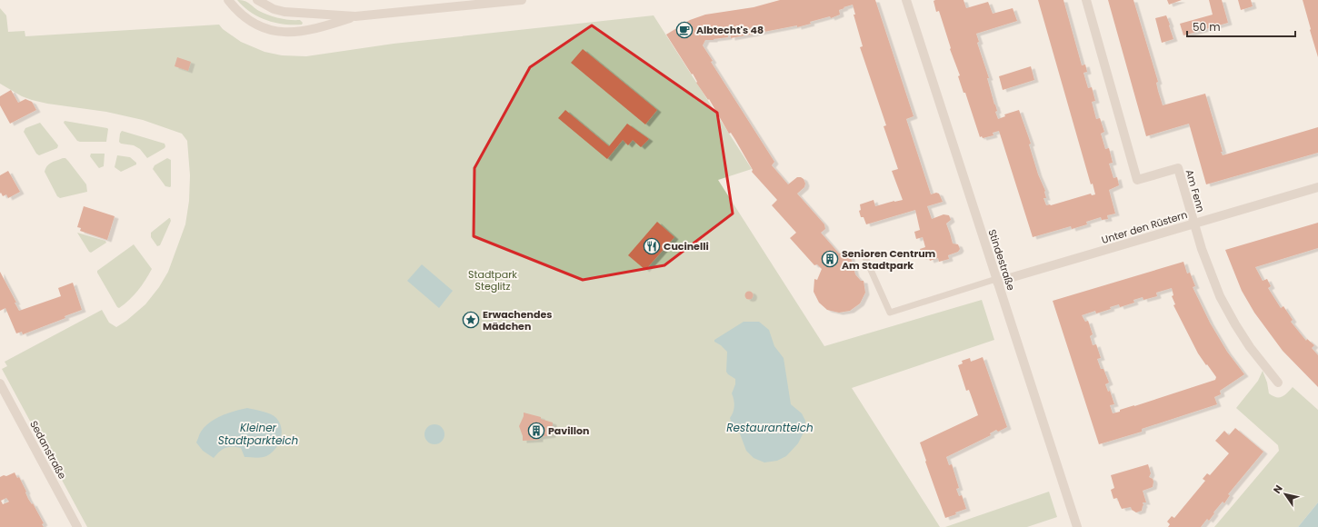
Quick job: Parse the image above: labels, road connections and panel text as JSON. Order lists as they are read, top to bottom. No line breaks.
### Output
{"streets":{"street":["Am Fenn","Unter den Rüstern","Stindestraße","Sedanstraße"]},"crossings":[["Am Fenn","Unter den Rüstern"],["Unter den Rüstern","Stindestraße"]],"water":["Kleiner Stadtparkteich","Restaurantteich"],"parks":["Stadtpark Steglitz"],"places":{"cafe":["Albtecht's 48"],"restaurant":["Cucinelli"],"building":["Senioren Centrum Am Stadtpark","Pavillon"],"place":["Erwachendes Mädchen"]},"scale_bar":"50 m","north":"top left"}
